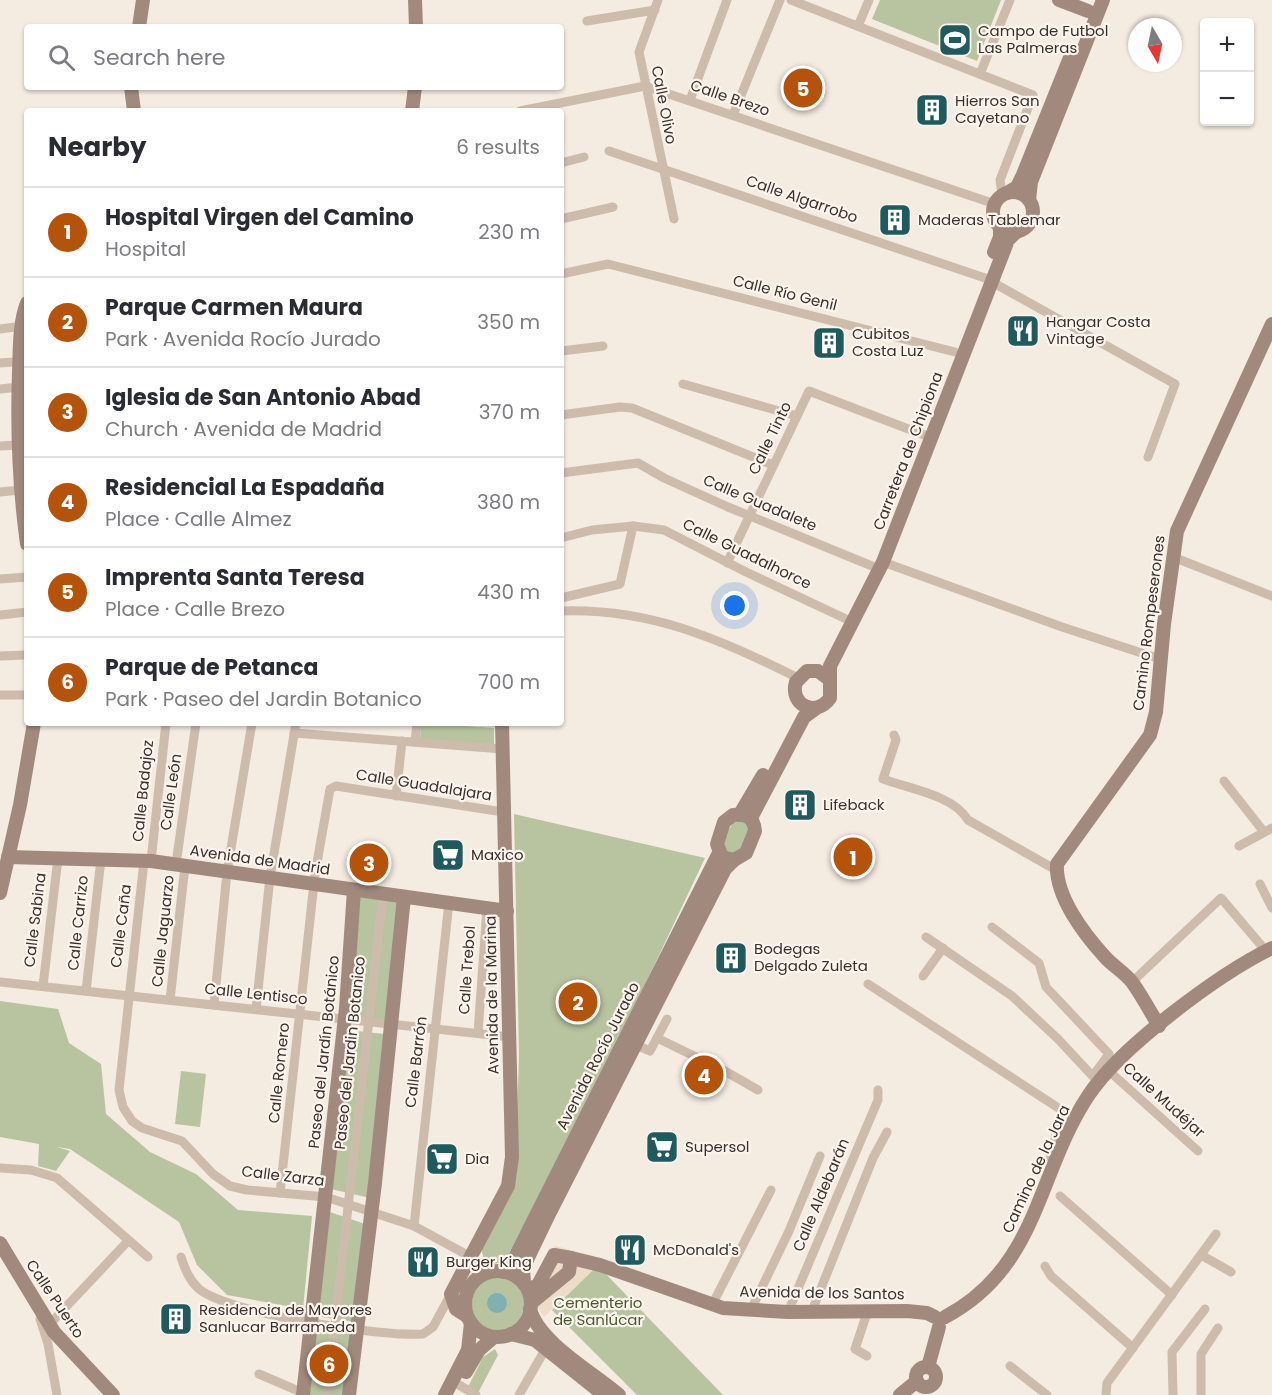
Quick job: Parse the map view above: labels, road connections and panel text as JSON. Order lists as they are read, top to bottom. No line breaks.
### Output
{"streets":{"street":["Calle Brezo","Calle Olivo","Calle Algarrobo","Calle Río Genil","Calle Tinto","Carretera de Chipiona","Calle Guadalete","Calle Guadalhorce","Camino Rompeserones","Calle Guadalajara","Calle Badajoz","Calle León","Avenida de Madrid","Calle Sabina","Calle Carrizo","Calle Caña","Calle Jaguarzo","Calle Trebol","Calle Lentisco","Avenida de la Marina","Paseo del Jardín Botánico","Paseo del Jardin Botanico","Avenida Rocío Jurado","Calle Barrón","Calle Romero","Calle Mudéjar","Camino de la Jara","Calle Zarza","Calle Aldebarán","Avenida de los Santos","Calle Puerto"]},"crossings":[["Calle Brezo","Calle Olivo"],["Calle Brezo","Carretera de Chipiona"],["Calle Olivo","Calle Algarrobo"],["Calle Algarrobo","Carretera de Chipiona"],["Calle Río Genil","Carretera de Chipiona"],["Calle Tinto","Carretera de Chipiona"],["Calle Tinto","Calle Guadalete"],["Calle Tinto","Calle Guadalhorce"],["Carretera de Chipiona","Calle Guadalete"],["Carretera de Chipiona","Calle Guadalhorce"],["Calle Guadalete","Camino Rompeserones"],["Calle Guadalajara","Avenida de Madrid"],["Calle Guadalajara","Avenida de la Marina"],["Calle Guadalajara","Calle Romero"],["Calle Badajoz","Avenida de Madrid"],["Calle Badajoz","Calle Caña"],["Calle León","Avenida de Madrid"],["Calle León","Calle Jaguarzo"],["Avenida de Madrid","Calle Sabina"],["Avenida de Madrid","Calle Carrizo"],["Avenida de Madrid","Calle Caña"],["Avenida de Madrid","Calle Jaguarzo"],["Avenida de Madrid","Calle Trebol"],["Avenida de Madrid","Avenida de la Marina"],["Avenida de Madrid","Paseo del Jardín Botánico"],["Avenida de Madrid","Paseo del Jardin Botanico"],["Avenida de Madrid","Calle Barrón"],["Avenida de Madrid","Calle Romero"],["Calle Sabina","Calle Lentisco"],["Calle Carrizo","Calle Lentisco"],["Calle Caña","Calle Lentisco"],["Calle Caña","Calle Zarza"],["Calle Jaguarzo","Calle Lentisco"],["Calle Trebol","Calle Lentisco"],["Calle Lentisco","Avenida de la Marina"],["Calle Lentisco","Paseo del Jardín Botánico"],["Calle Lentisco","Paseo del Jardin Botanico"],["Calle Lentisco","Calle Barrón"],["Calle Lentisco","Calle Romero"],["Calle Lentisco","Calle Zarza"],["Avenida de la Marina","Avenida Rocío Jurado"],["Avenida de la Marina","Calle Zarza"],["Paseo del Jardín Botánico","Calle Zarza"],["Paseo del Jardin Botanico","Calle Zarza"],["Avenida Rocío Jurado","Calle Zarza"],["Calle Barrón","Calle Zarza"],["Calle Romero","Calle Zarza"],["Calle Mudéjar","Camino de la Jara"],["Camino de la Jara","Avenida de los Santos"],["Calle Aldebarán","Avenida de los Santos"]],"parks":["Cementerio de Sanlúcar"],"places":{"sports":["Campo de Futbol Las Palmeras"],"building":["Hierros San Cayetano","Maderas Tablemar","Cubitos Costa Luz","Lifeback","Bodegas Delgado Zuleta","Residencia de Mayores Sanlucar Barrameda"],"restaurant":["Hangar Costa Vintage","McDonald's","Burger King"],"supermarket":["Maxico","Supersol","Dia"]},"north":"bottom","page":{"map_buttons":["+","−"],"search":"Search here","pins":["5","1","3","2","4","6"],"heading":["Nearby","6 results"],"list":[{"mark":"1","name":"Hospital Virgen del Camino","note":"Hospital","value":"230 m"},{"mark":"2","name":"Parque Carmen Maura","note":"Park · Avenida Rocío Jurado","value":"350 m"},{"mark":"3","name":"Iglesia de San Antonio Abad","note":"Church · Avenida de Madrid","value":"370 m"},{"mark":"4","name":"Residencial La Espadaña","note":"Place · Calle Almez","value":"380 m"},{"mark":"5","name":"Imprenta Santa Teresa","note":"Place · Calle Brezo","value":"430 m"},{"mark":"6","name":"Parque de Petanca","note":"Park · Paseo del Jardin Botanico","value":"700 m"}]}}
